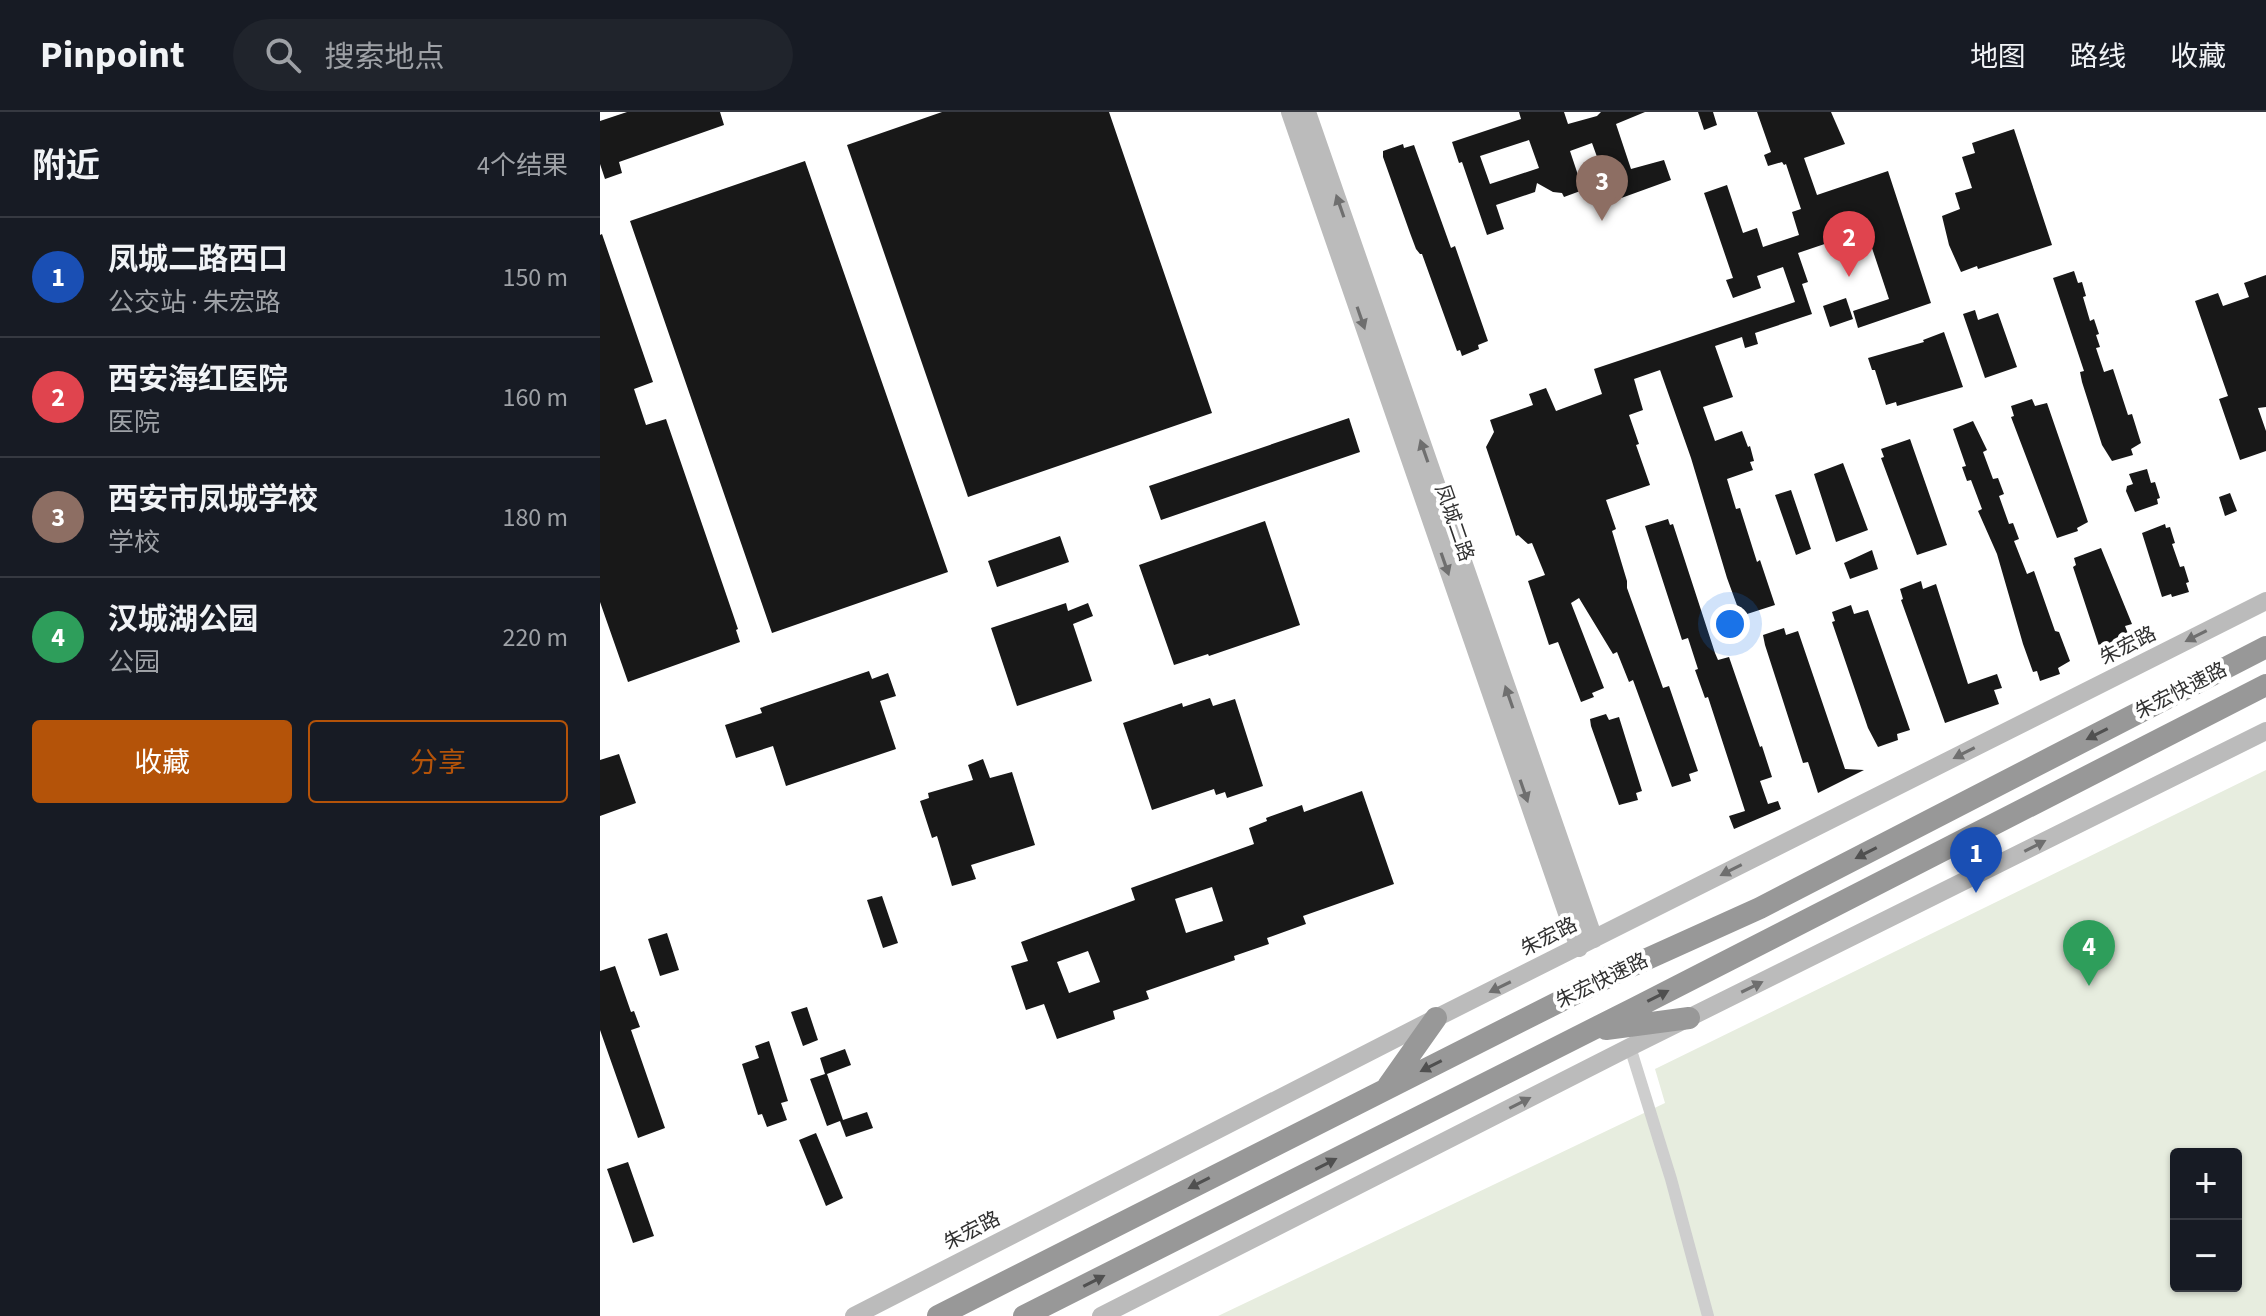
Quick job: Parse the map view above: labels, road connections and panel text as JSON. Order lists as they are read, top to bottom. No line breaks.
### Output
{"streets":{"highway":["朱宏快速路"],"main road":["凤城二路","朱宏路"]},"crossings":[["凤城二路","朱宏路"]],"page":{"header":"Pinpoint","search":"搜索地点","nav":["地图","路线","收藏"],"heading":["附近","4个结果"],"pins":["3","2","1","4"],"list":[{"mark":"1","name":"凤城二路西口","note":"公交站 · 朱宏路","value":"150 m"},{"mark":"2","name":"西安海红医院","note":"医院","value":"160 m"},{"mark":"3","name":"西安市凤城学校","note":"学校","value":"180 m"},{"mark":"4","name":"汉城湖公园","note":"公园","value":"220 m"}],"buttons":["收藏","分享"],"map_buttons":["+","−"]}}
